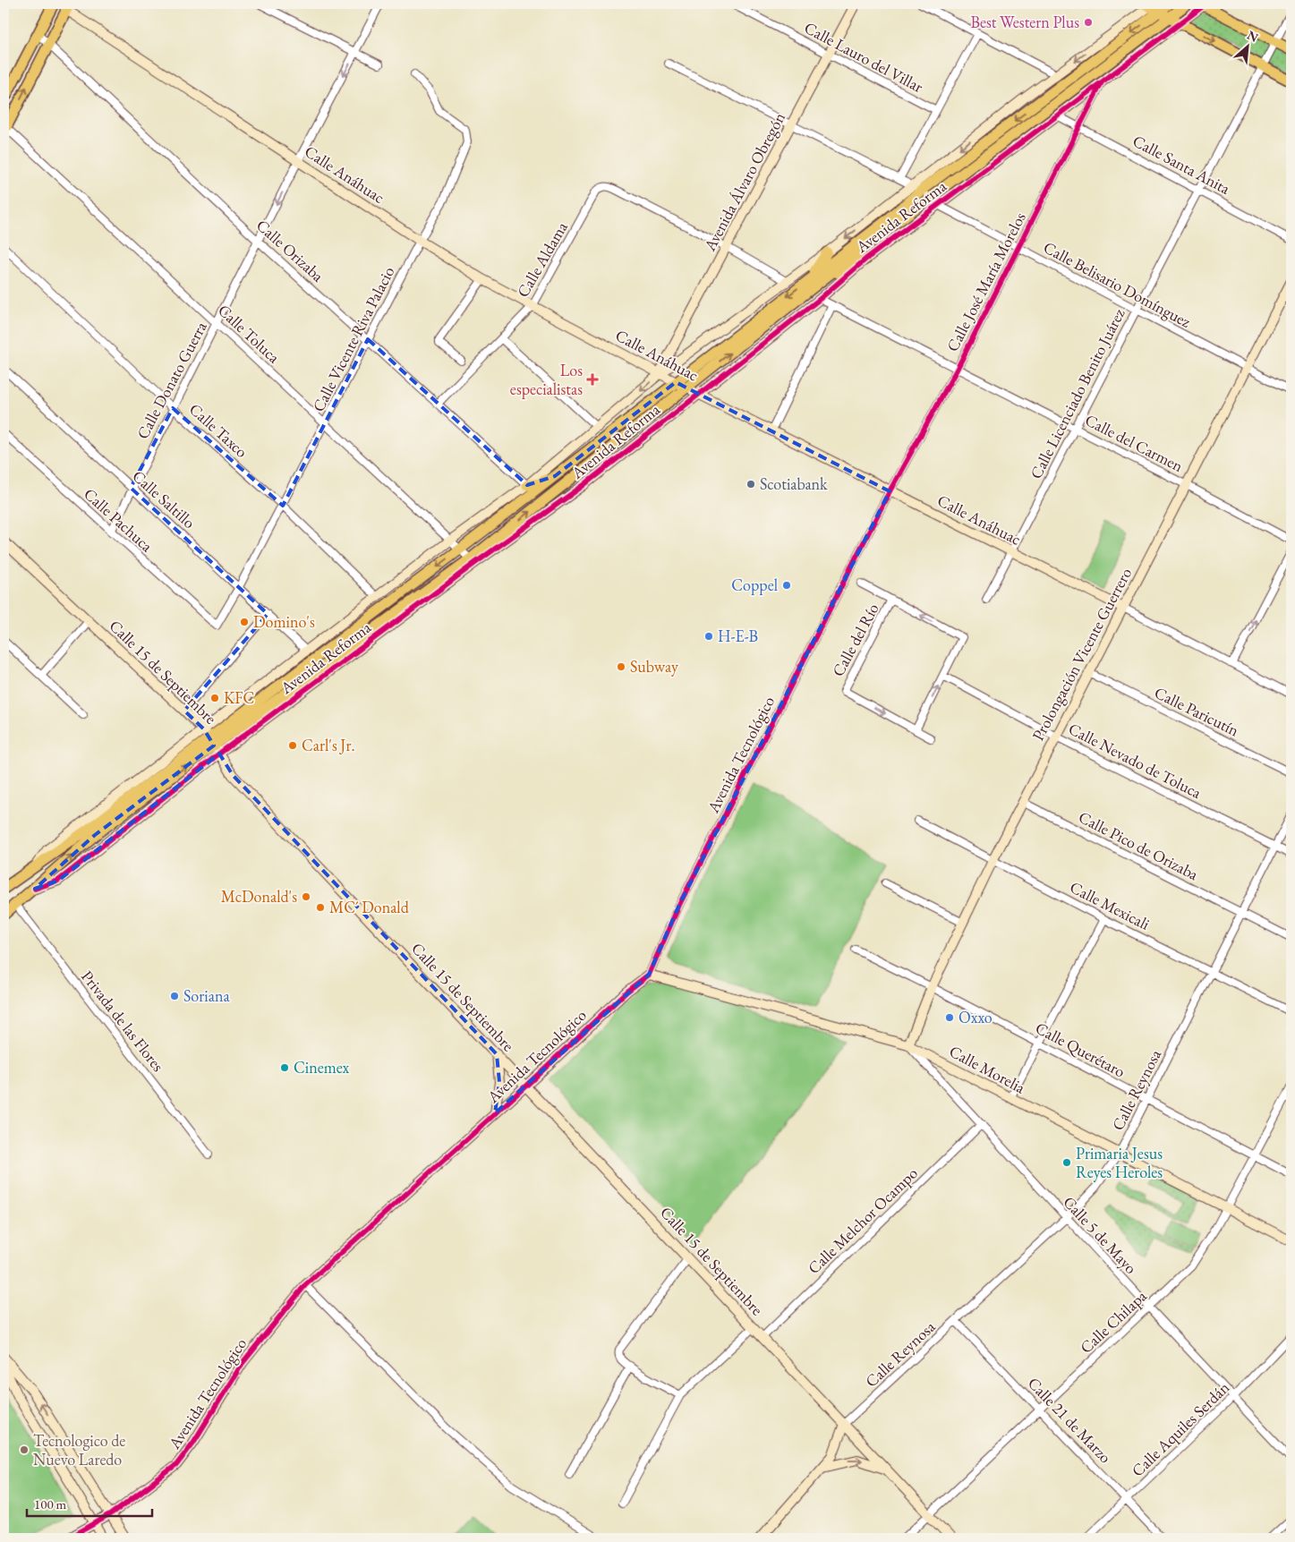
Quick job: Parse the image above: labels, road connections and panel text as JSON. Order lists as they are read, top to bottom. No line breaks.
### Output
{"streets":{"main road":["Avenida Reforma"],"street":["Calle Lauro del Villar","Calle Santa Anita","Calle Anáhuac","Avenida Álvaro Obregón","Calle Orizaba","Calle Aldama","Calle José María Morelos","Calle Belisario Domínguez","Calle Toluca","Calle Vicente Riva Palacio","Calle Donato Guerra","Calle Licenciado Benito Juárez","Calle Taxco","Calle del Carmen","Calle Saltillo","Calle Pachuca","Calle del Río","Prolongación Vicente Guerrero","Calle 15 de Septiembre","Calle Paricutín","Avenida Tecnológico","Calle Nevado de Toluca","Calle Pico de Orizaba","Calle Mexicali","Privada de las Flores","Calle Querétaro","Calle Morelia","Calle Reynosa","Calle Melchor Ocampo","Calle 5 de Mayo","Calle Chilapa","Calle 21 de Marzo","Calle Aquiles Serdán"]},"crossings":[["Calle Lauro del Villar","Avenida Álvaro Obregón"],["Calle Santa Anita","Avenida Reforma"],["Calle Santa Anita","Calle José María Morelos"],["Calle Santa Anita","Calle Licenciado Benito Juárez"],["Calle Anáhuac","Avenida Álvaro Obregón"],["Calle Anáhuac","Avenida Reforma"],["Calle Anáhuac","Calle Aldama"],["Calle Anáhuac","Calle José María Morelos"],["Calle Anáhuac","Calle Vicente Riva Palacio"],["Calle Anáhuac","Calle Donato Guerra"],["Calle Anáhuac","Calle Licenciado Benito Juárez"],["Calle Anáhuac","Prolongación Vicente Guerrero"],["Calle Anáhuac","Avenida Tecnológico"],["Avenida Álvaro Obregón","Avenida Reforma"],["Avenida Álvaro Obregón","Calle Aldama"],["Avenida Álvaro Obregón","Calle Belisario Domínguez"],["Avenida Reforma","Calle Orizaba"],["Avenida Reforma","Calle José María Morelos"],["Avenida Reforma","Calle Belisario Domínguez"],["Avenida Reforma","Calle Toluca"],["Avenida Reforma","Calle Taxco"],["Avenida Reforma","Calle del Carmen"],["Avenida Reforma","Calle Saltillo"],["Avenida Reforma","Calle 15 de Septiembre"],["Avenida Reforma","Privada de las Flores"],["Calle Orizaba","Calle Aldama"],["Calle Orizaba","Calle Vicente Riva Palacio"],["Calle Orizaba","Calle Donato Guerra"],["Calle José María Morelos","Calle Belisario Domínguez"],["Calle José María Morelos","Calle del Carmen"],["Calle José María Morelos","Avenida Tecnológico"],["Calle Belisario Domínguez","Calle Licenciado Benito Juárez"],["Calle Belisario Domínguez","Prolongación Vicente Guerrero"],["Calle Toluca","Calle Vicente Riva Palacio"],["Calle Toluca","Calle Donato Guerra"],["Calle Vicente Riva Palacio","Calle Taxco"],["Calle Vicente Riva Palacio","Calle Saltillo"],["Calle Vicente Riva Palacio","Calle Pachuca"],["Calle Donato Guerra","Calle Taxco"],["Calle Donato Guerra","Calle Saltillo"],["Calle Donato Guerra","Calle Pachuca"],["Calle Licenciado Benito Juárez","Calle del Carmen"],["Calle del Carmen","Prolongación Vicente Guerrero"],["Calle del Río","Calle Nevado de Toluca"],["Prolongación Vicente Guerrero","Calle Paricutín"],["Prolongación Vicente Guerrero","Calle Nevado de Toluca"],["Prolongación Vicente Guerrero","Calle Pico de Orizaba"],["Prolongación Vicente Guerrero","Calle Mexicali"],["Prolongación Vicente Guerrero","Calle Querétaro"],["Prolongación Vicente Guerrero","Calle Morelia"],["Prolongación Vicente Guerrero","Calle 5 de Mayo"],["Calle 15 de Septiembre","Avenida Tecnológico"],["Calle 15 de Septiembre","Calle Reynosa"],["Calle 15 de Septiembre","Calle Melchor Ocampo"],["Calle 15 de Septiembre","Calle Chilapa"],["Avenida Tecnológico","Calle Morelia"],["Calle Nevado de Toluca","Calle Reynosa"],["Calle Pico de Orizaba","Calle Reynosa"],["Calle Mexicali","Calle Reynosa"],["Calle Querétaro","Calle Reynosa"],["Calle Querétaro","Calle Chilapa"],["Calle Morelia","Calle Reynosa"],["Calle Morelia","Calle 5 de Mayo"],["Calle Morelia","Calle Chilapa"],["Calle Reynosa","Calle 5 de Mayo"],["Calle Reynosa","Calle 21 de Marzo"],["Calle Melchor Ocampo","Calle 5 de Mayo"],["Calle 5 de Mayo","Calle Chilapa"],["Calle 5 de Mayo","Calle Aquiles Serdán"],["Calle Chilapa","Calle 21 de Marzo"],["Calle 21 de Marzo","Calle Aquiles Serdán"]],"one_way":["Calle Donato Guerra"],"places":{"other":["Best Western Plus","Scotiabank","Coppel","Domino's","H-E-B","Subway","KFC","Carl's Jr.","McDonald's","MC´ Donald","Soriana","Oxxo","Cinemex","Primaria Jesus Reyes Heroles","Tecnologico de Nuevo Laredo"],"health":["Los especialistas"]},"scale_bar":"100 m","north":"top right"}
